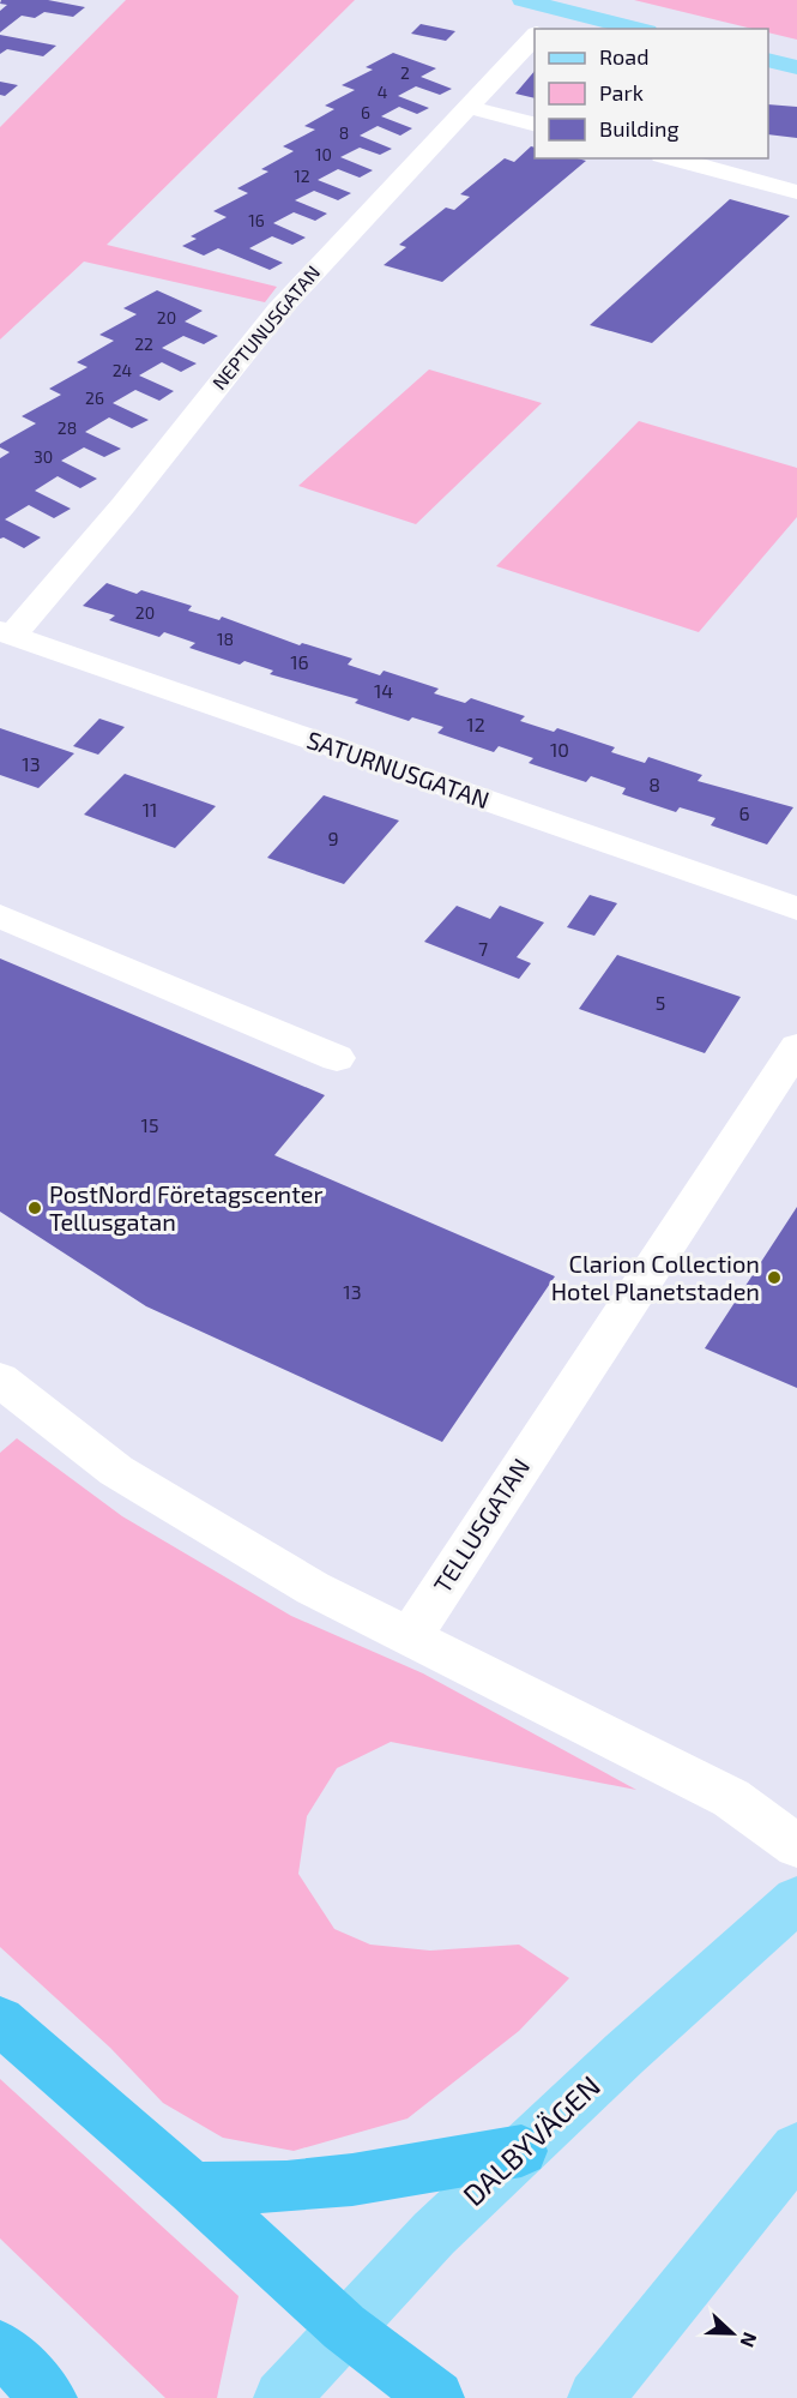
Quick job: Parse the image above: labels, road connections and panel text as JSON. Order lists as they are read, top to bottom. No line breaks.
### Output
{"streets":{"main road":["DALBYVÄGEN"],"street":["NEPTUNUSGATAN","SATURNUSGATAN","TELLUSGATAN"]},"crossings":[["NEPTUNUSGATAN","SATURNUSGATAN"]],"places":["PostNord Företagscenter Tellusgatan","Clarion Collection Hotel Planetstaden"],"house_numbers":["2","4","6","8","10","12","16","20","22","24","26","28","30","20","18","16","14","12","10","13","8","11","6","9","7","5","15","13"],"legend":["Road","Park","Building"],"north":"right"}
